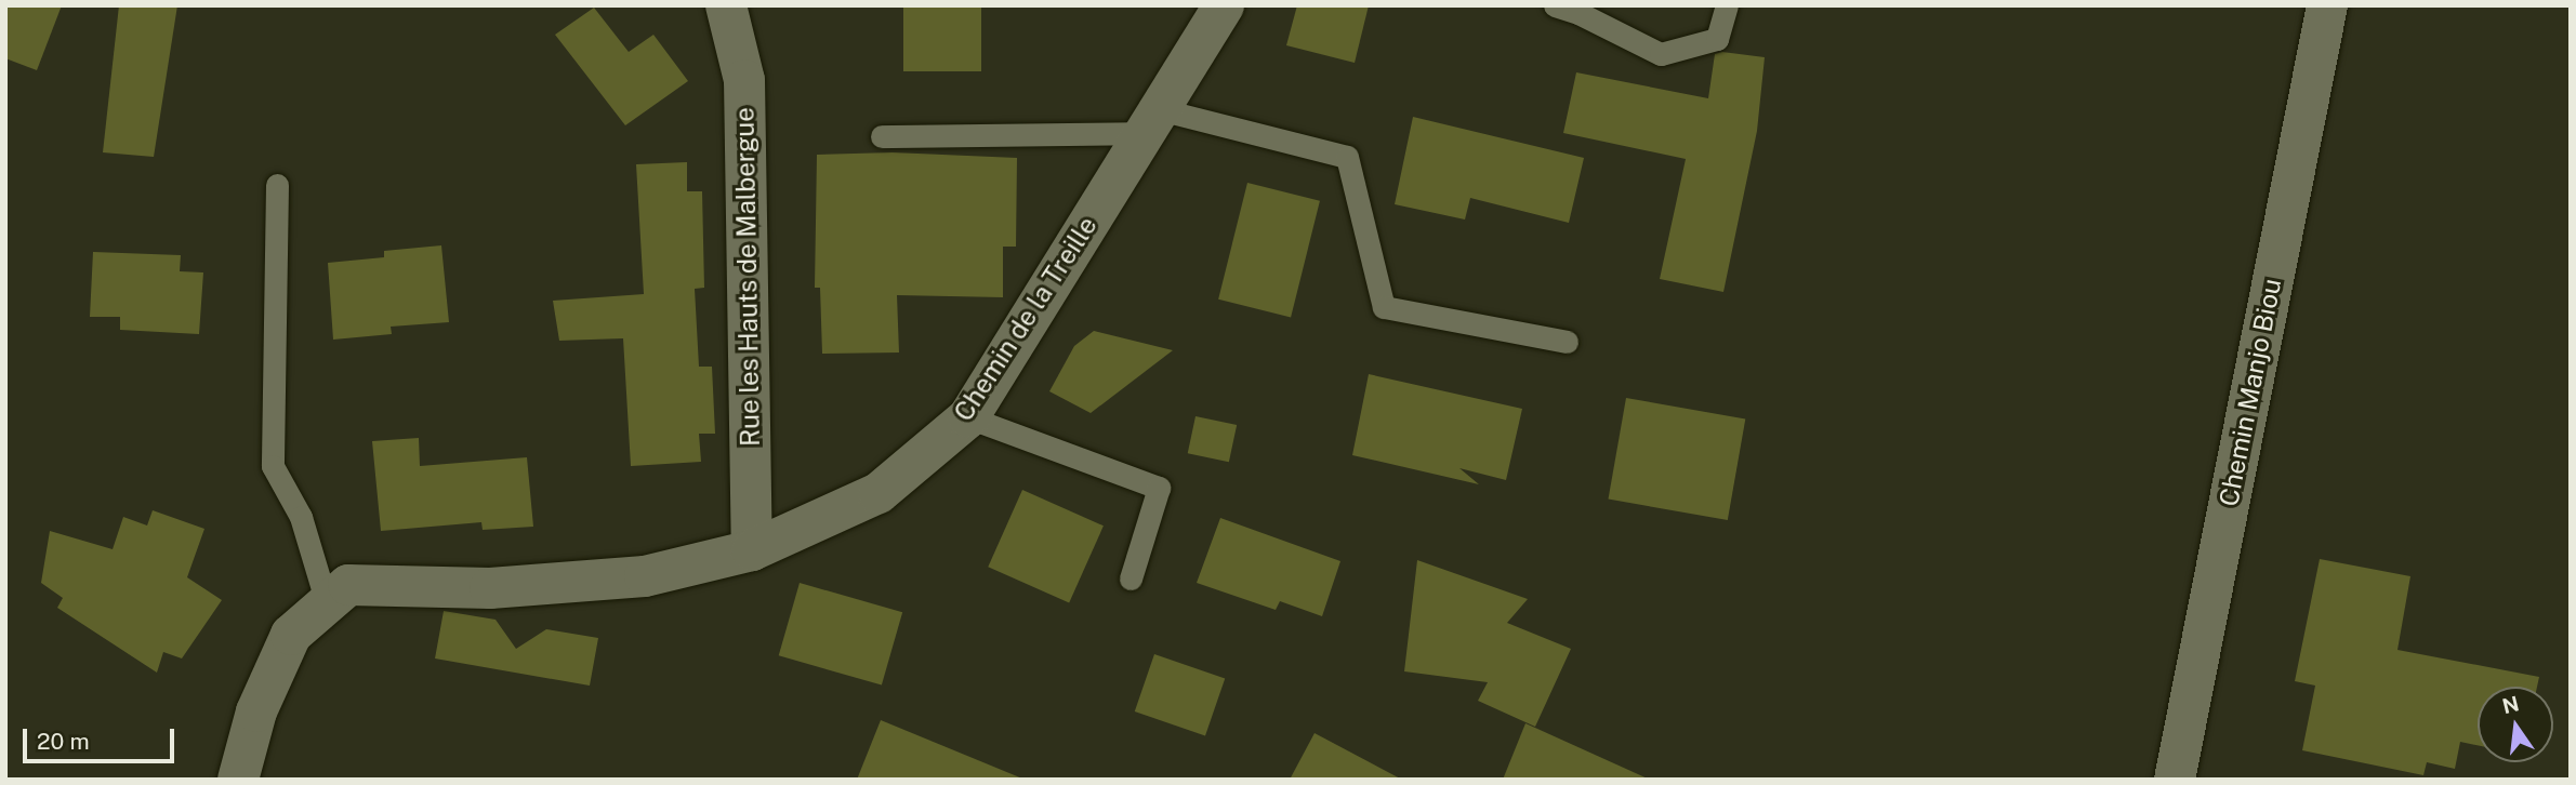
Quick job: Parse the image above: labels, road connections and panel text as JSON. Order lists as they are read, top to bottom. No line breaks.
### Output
{"streets":{"street":["Rue les Hauts de Malbergue","Chemin de la Treille","Chemin Manjo Biou"]},"crossings":[["Rue les Hauts de Malbergue","Chemin de la Treille"]],"scale_bar":"20 m","north":"top"}
